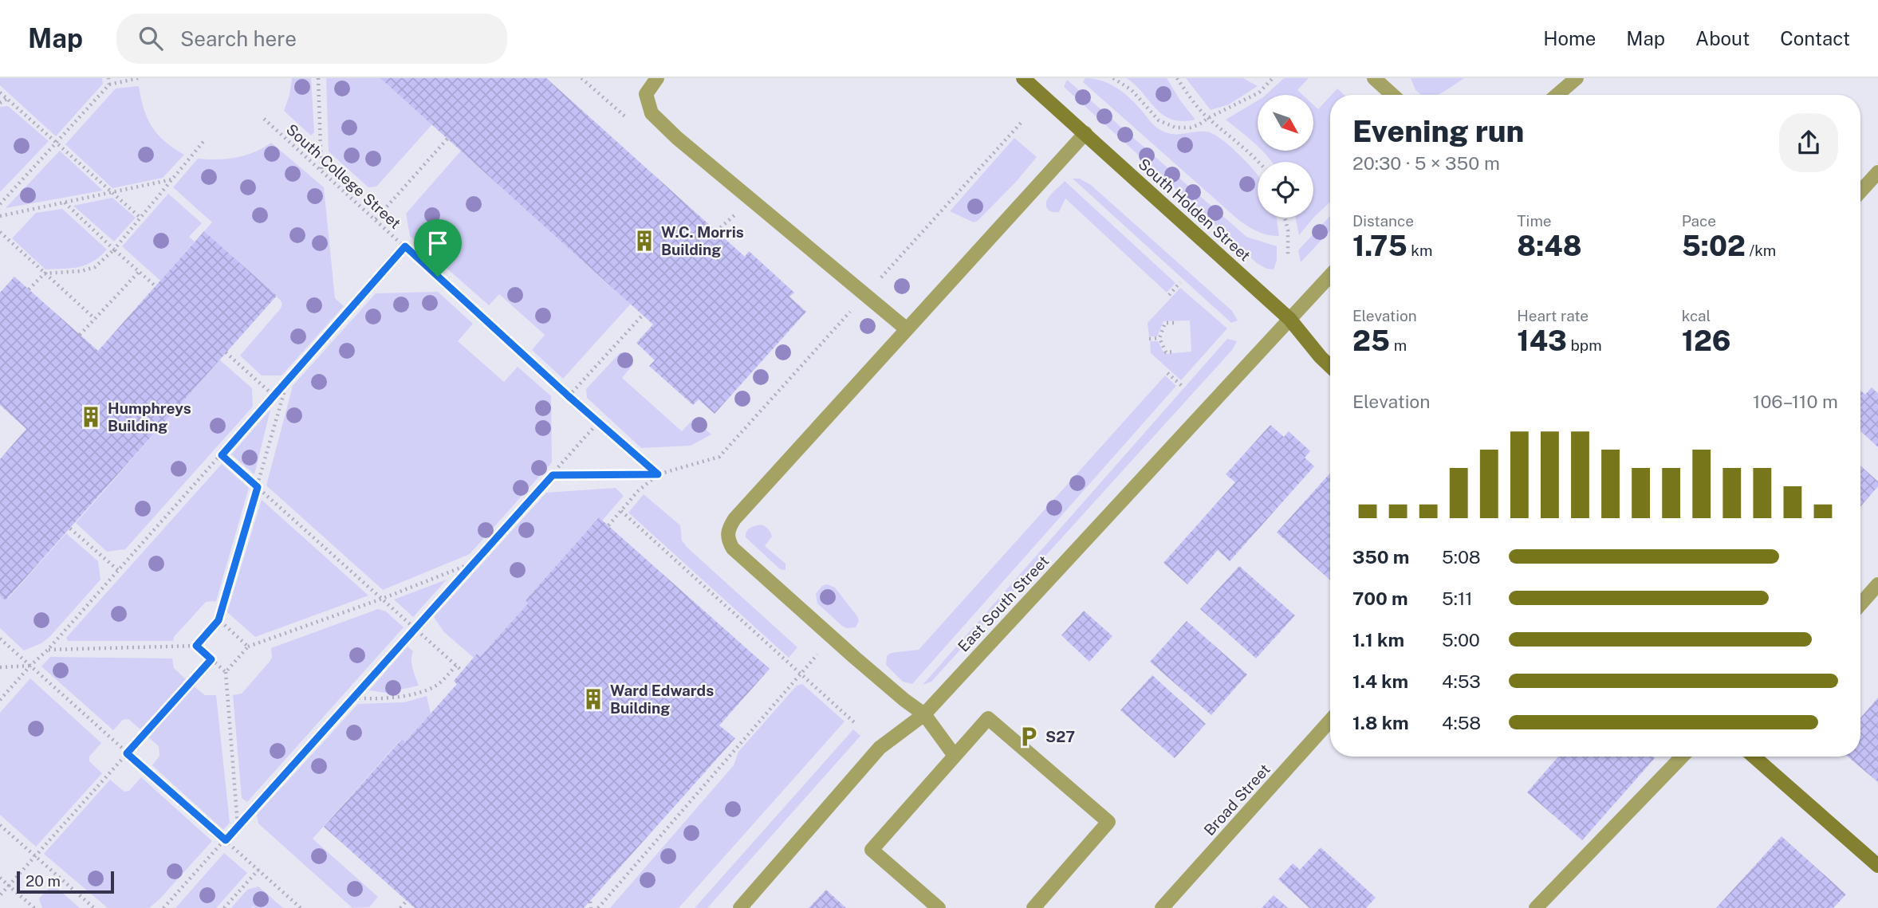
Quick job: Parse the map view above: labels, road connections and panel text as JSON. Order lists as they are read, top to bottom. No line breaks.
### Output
{"streets":{"main road":["South Holden Street"],"street":["East South Street","Broad Street"],"path":["South College Street"]},"crossings":[["South Holden Street","East South Street"]],"places":{"building":["W.C. Morris Building","Humphreys Building","Ward Edwards Building"],"parking":["S27"]},"scale_bar":"20 m","north":"bottom right","page":{"header":"Map","search":"Search here","nav":["Home","Map","About","Contact"],"heading":["Evening run","20:30 · 5 × 350 m"],"stats":[["Distance","1.75 km"],["Time","8:48"],["Pace","5:02 /km"],["Elevation","25 m"],["Heart rate","143 bpm"],["kcal","126"]],"chart":["Elevation","106–110 m"],"list":[{"name":"350 m","note":"5:08"},{"name":"700 m","note":"5:11"},{"name":"1.1 km","note":"5:00"},{"name":"1.4 km","note":"4:53"},{"name":"1.8 km","note":"4:58"}],"scale":"20 m"}}
